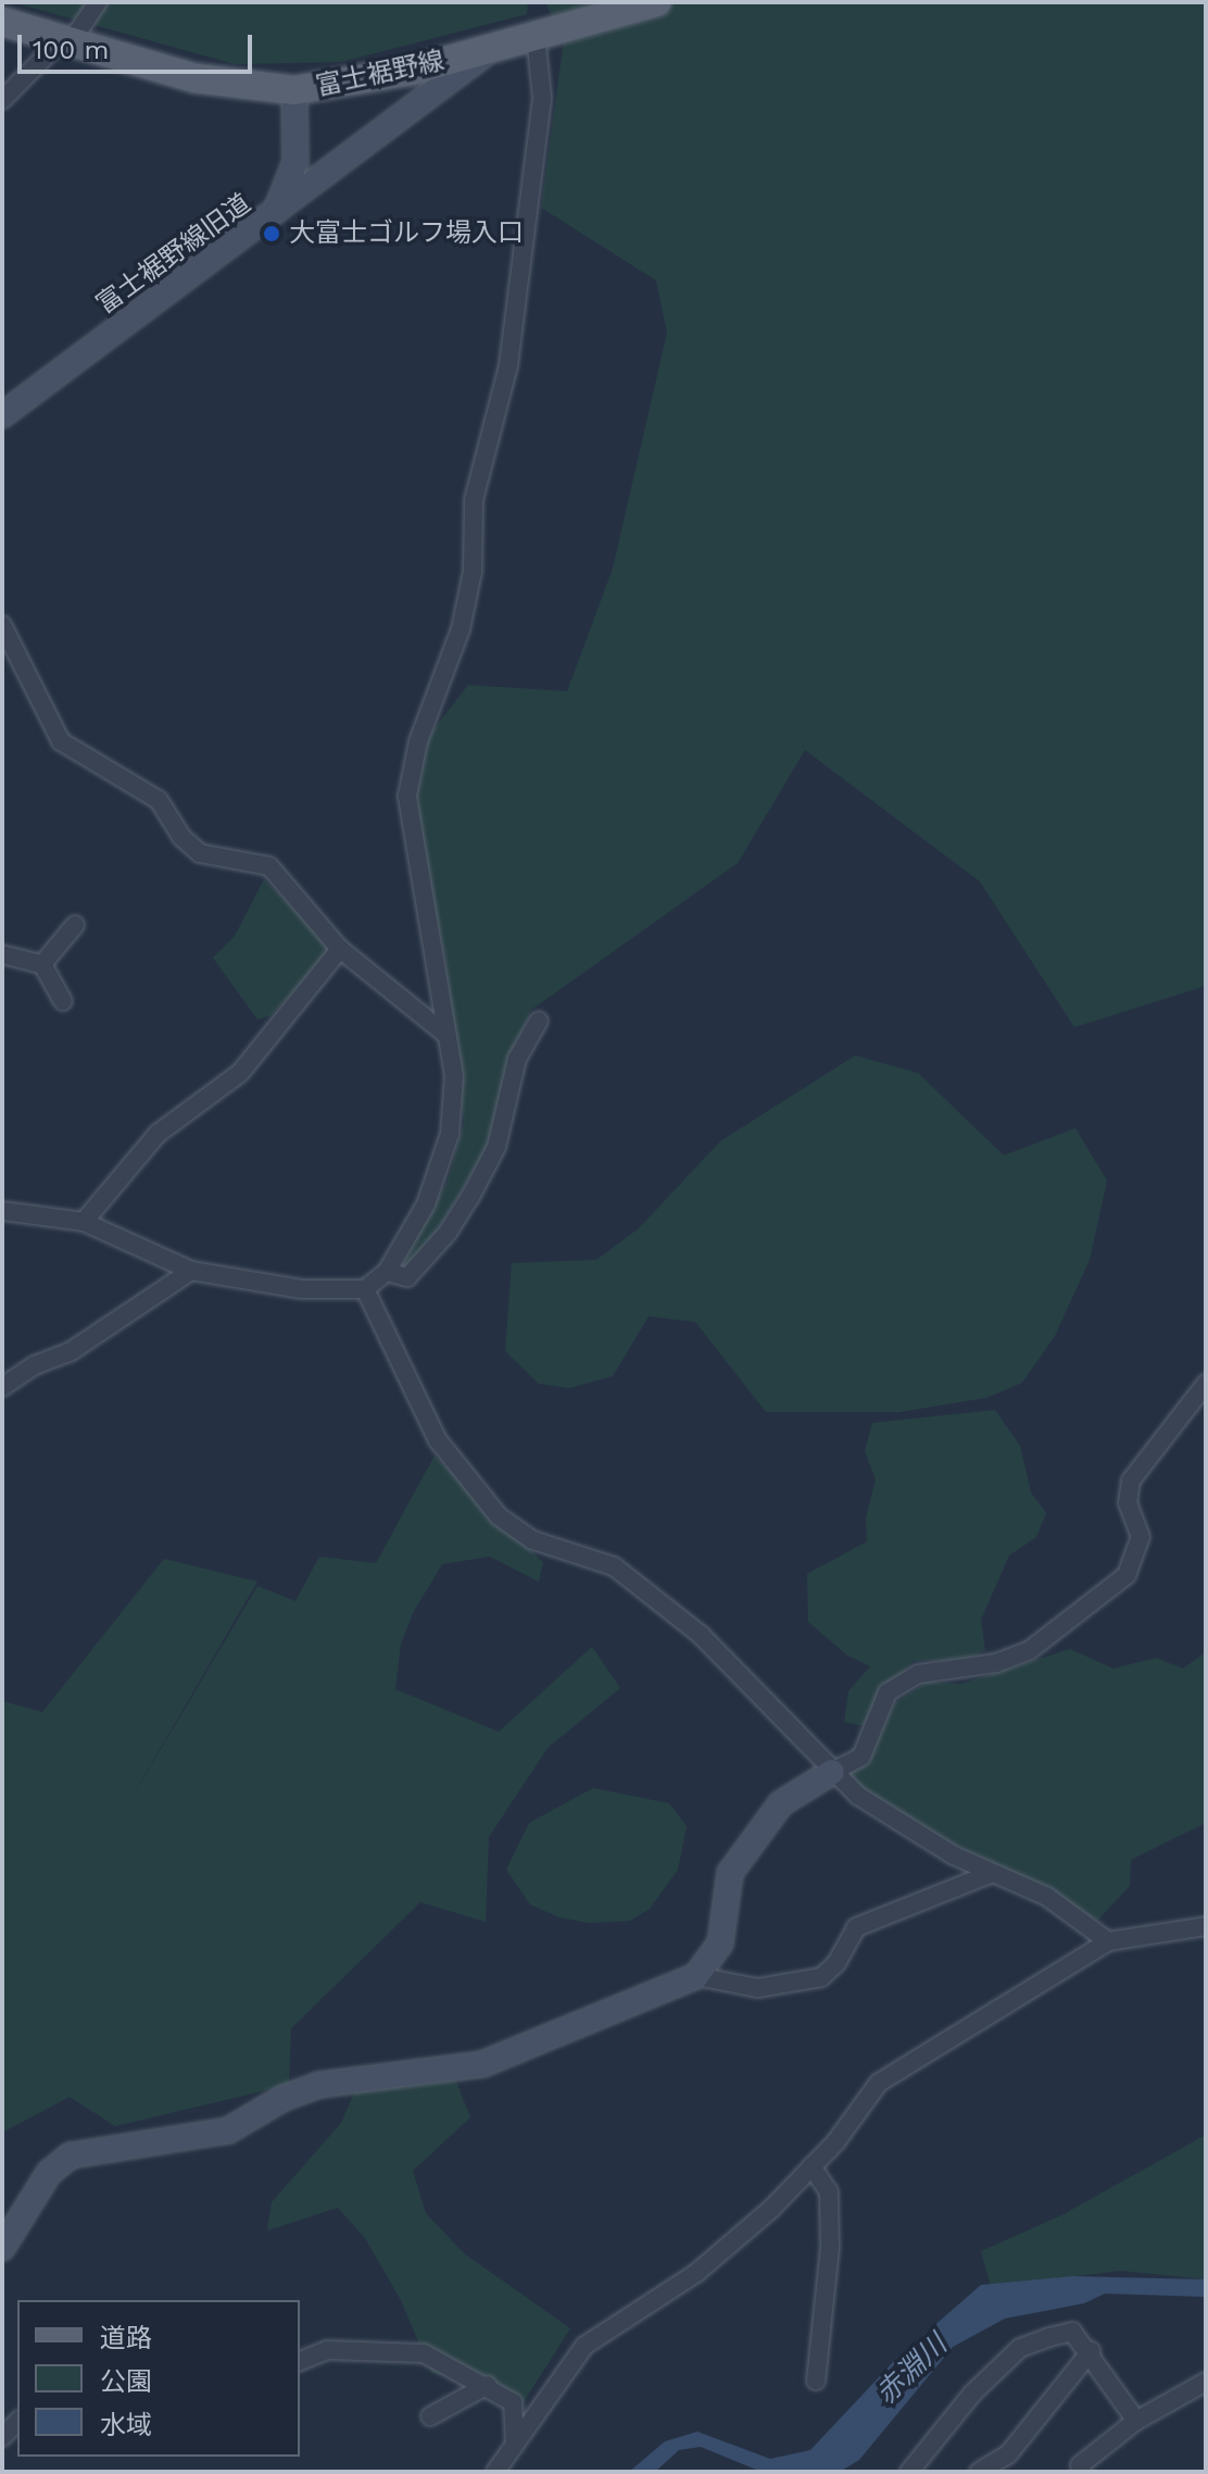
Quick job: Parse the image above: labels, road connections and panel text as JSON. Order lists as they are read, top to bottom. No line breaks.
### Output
{"streets":{"main road":["富士裾野線"],"street":["富士裾野線旧道"]},"crossings":[["富士裾野線","富士裾野線旧道"]],"water":["赤淵川"],"places":["大富士ゴルフ場入口"],"legend":["道路","公園","水域"],"scale_bar":"100 m"}
